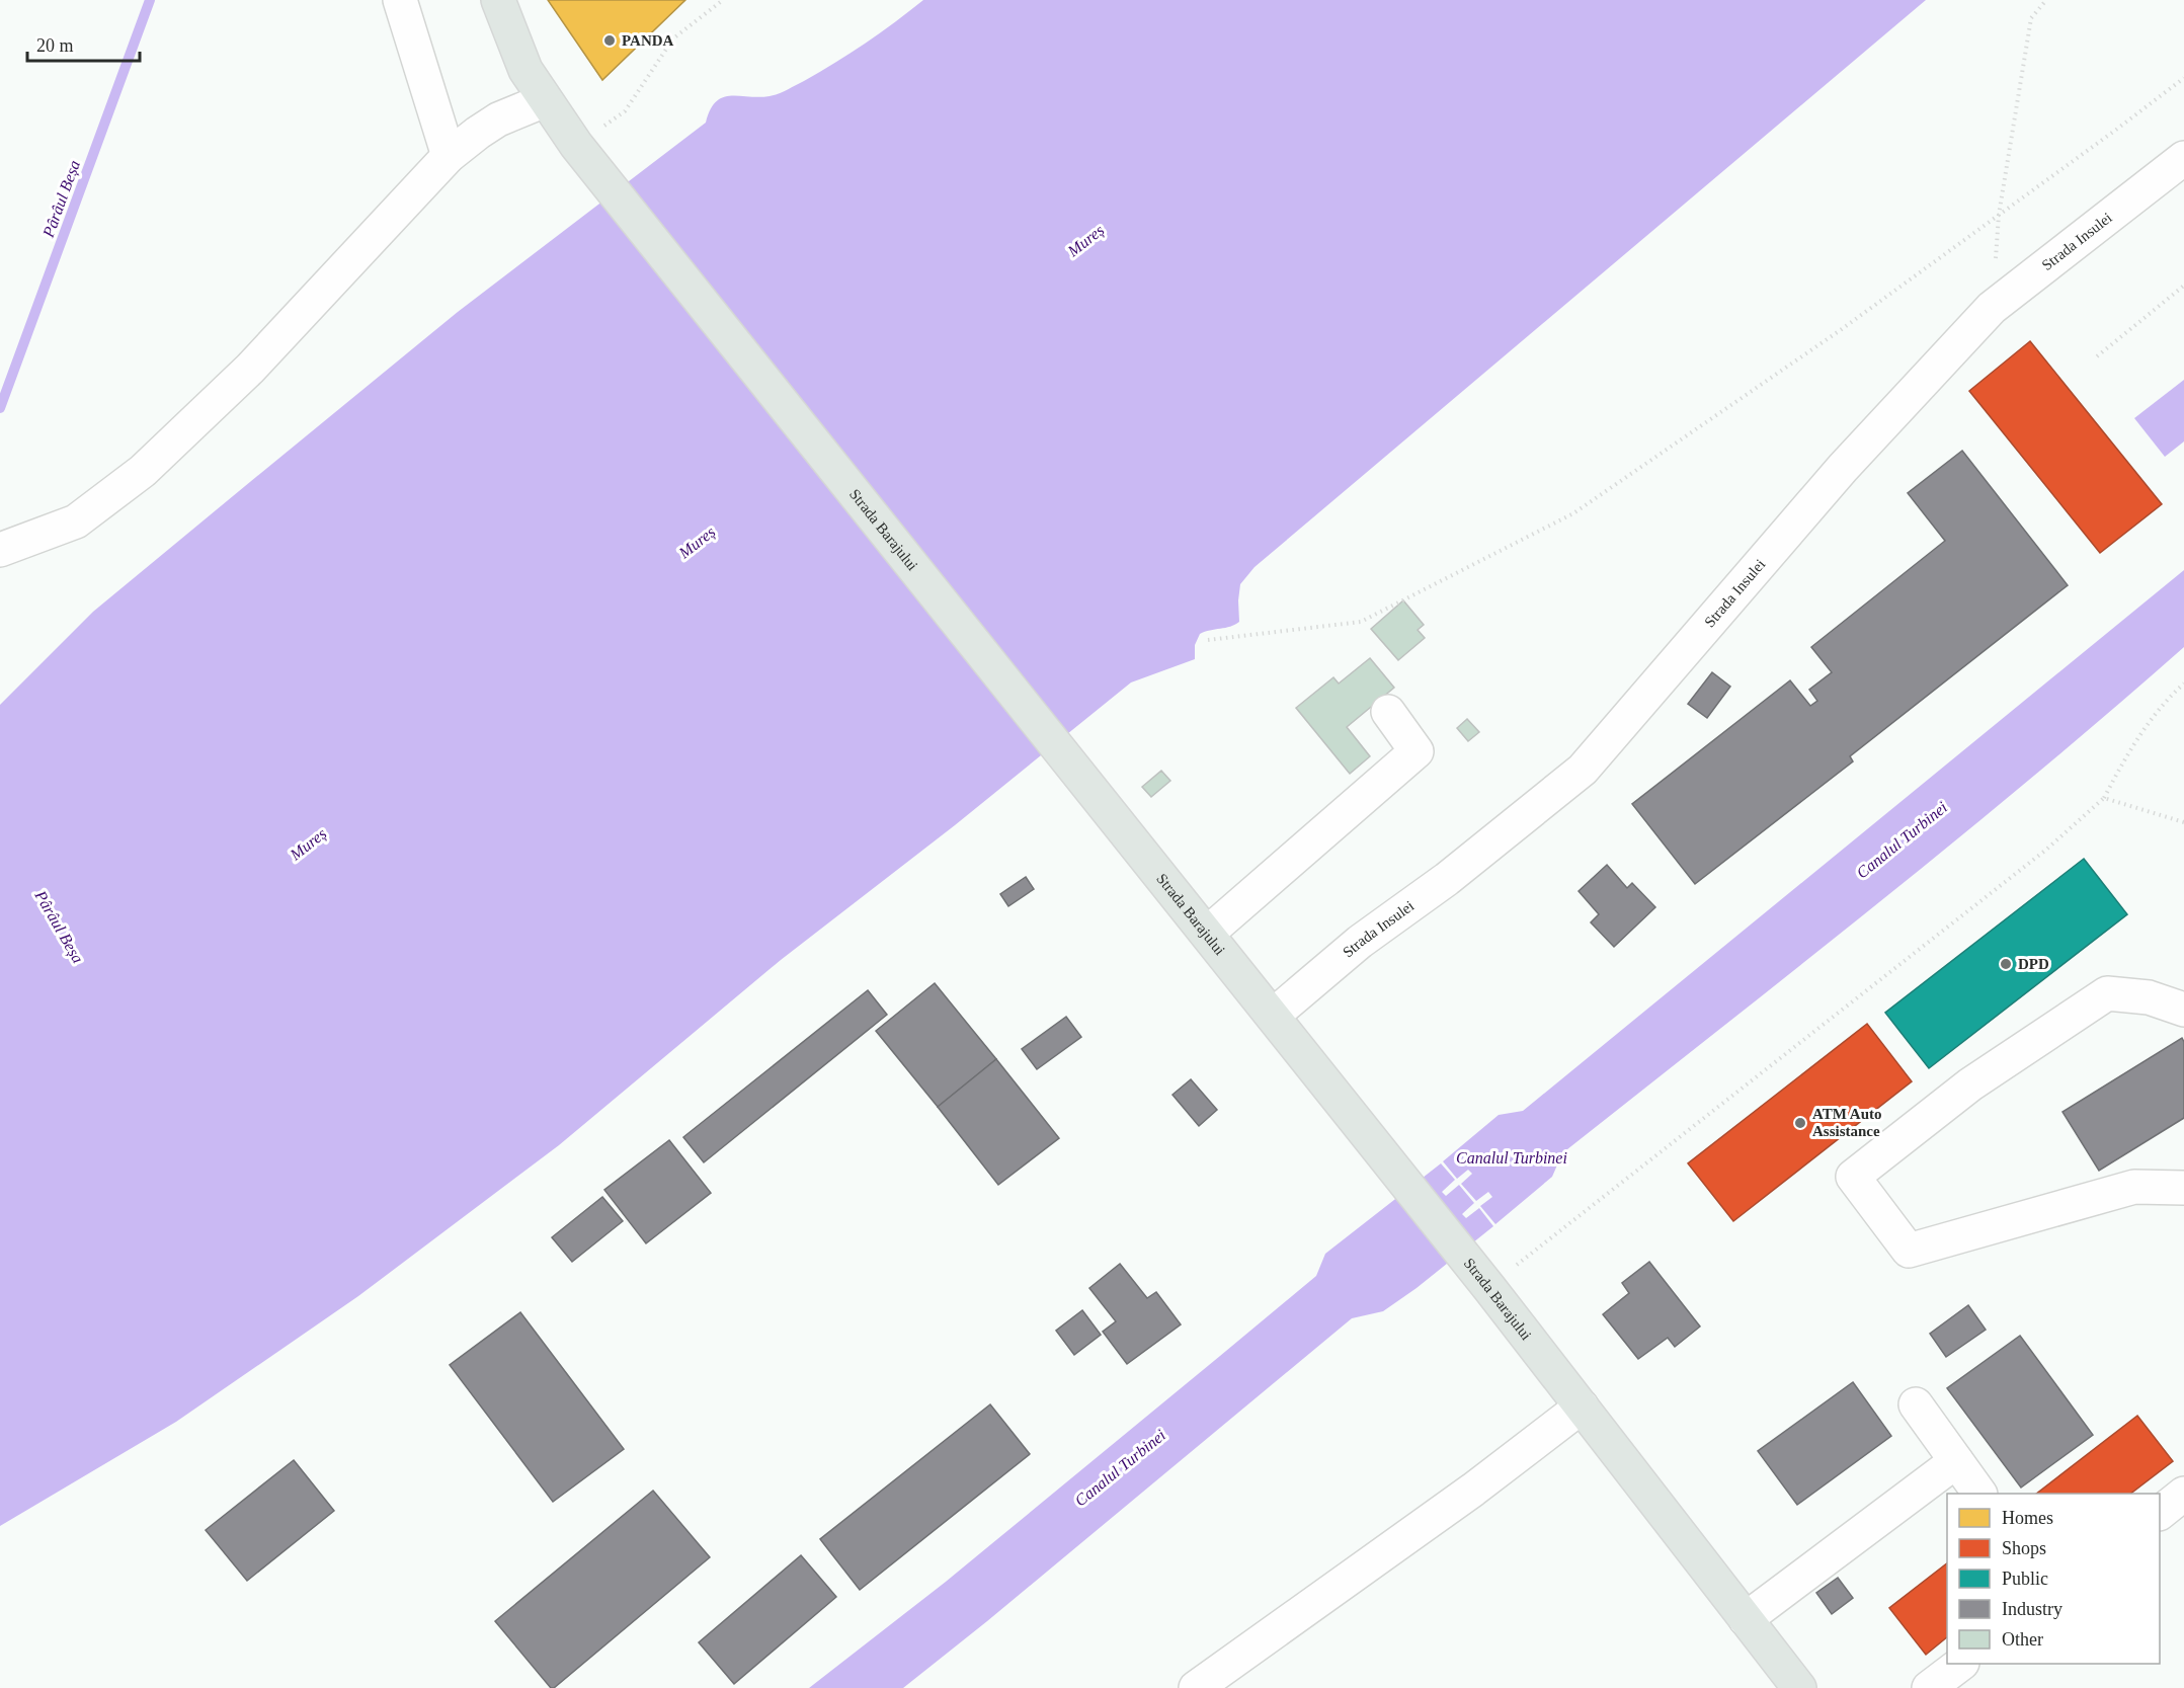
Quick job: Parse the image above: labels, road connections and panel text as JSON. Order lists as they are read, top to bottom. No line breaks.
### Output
{"streets":{"main road":["Strada Barajului"],"street":["Strada Insulei"]},"crossings":[["Strada Insulei","Strada Barajului"]],"water":["Pârâul Beșa","Mureș","Canalul Turbinei"],"places":["PANDA","DPD","ATM Auto Assistance"],"legend":["Homes","Shops","Public","Industry","Other"],"scale_bar":"20 m"}
